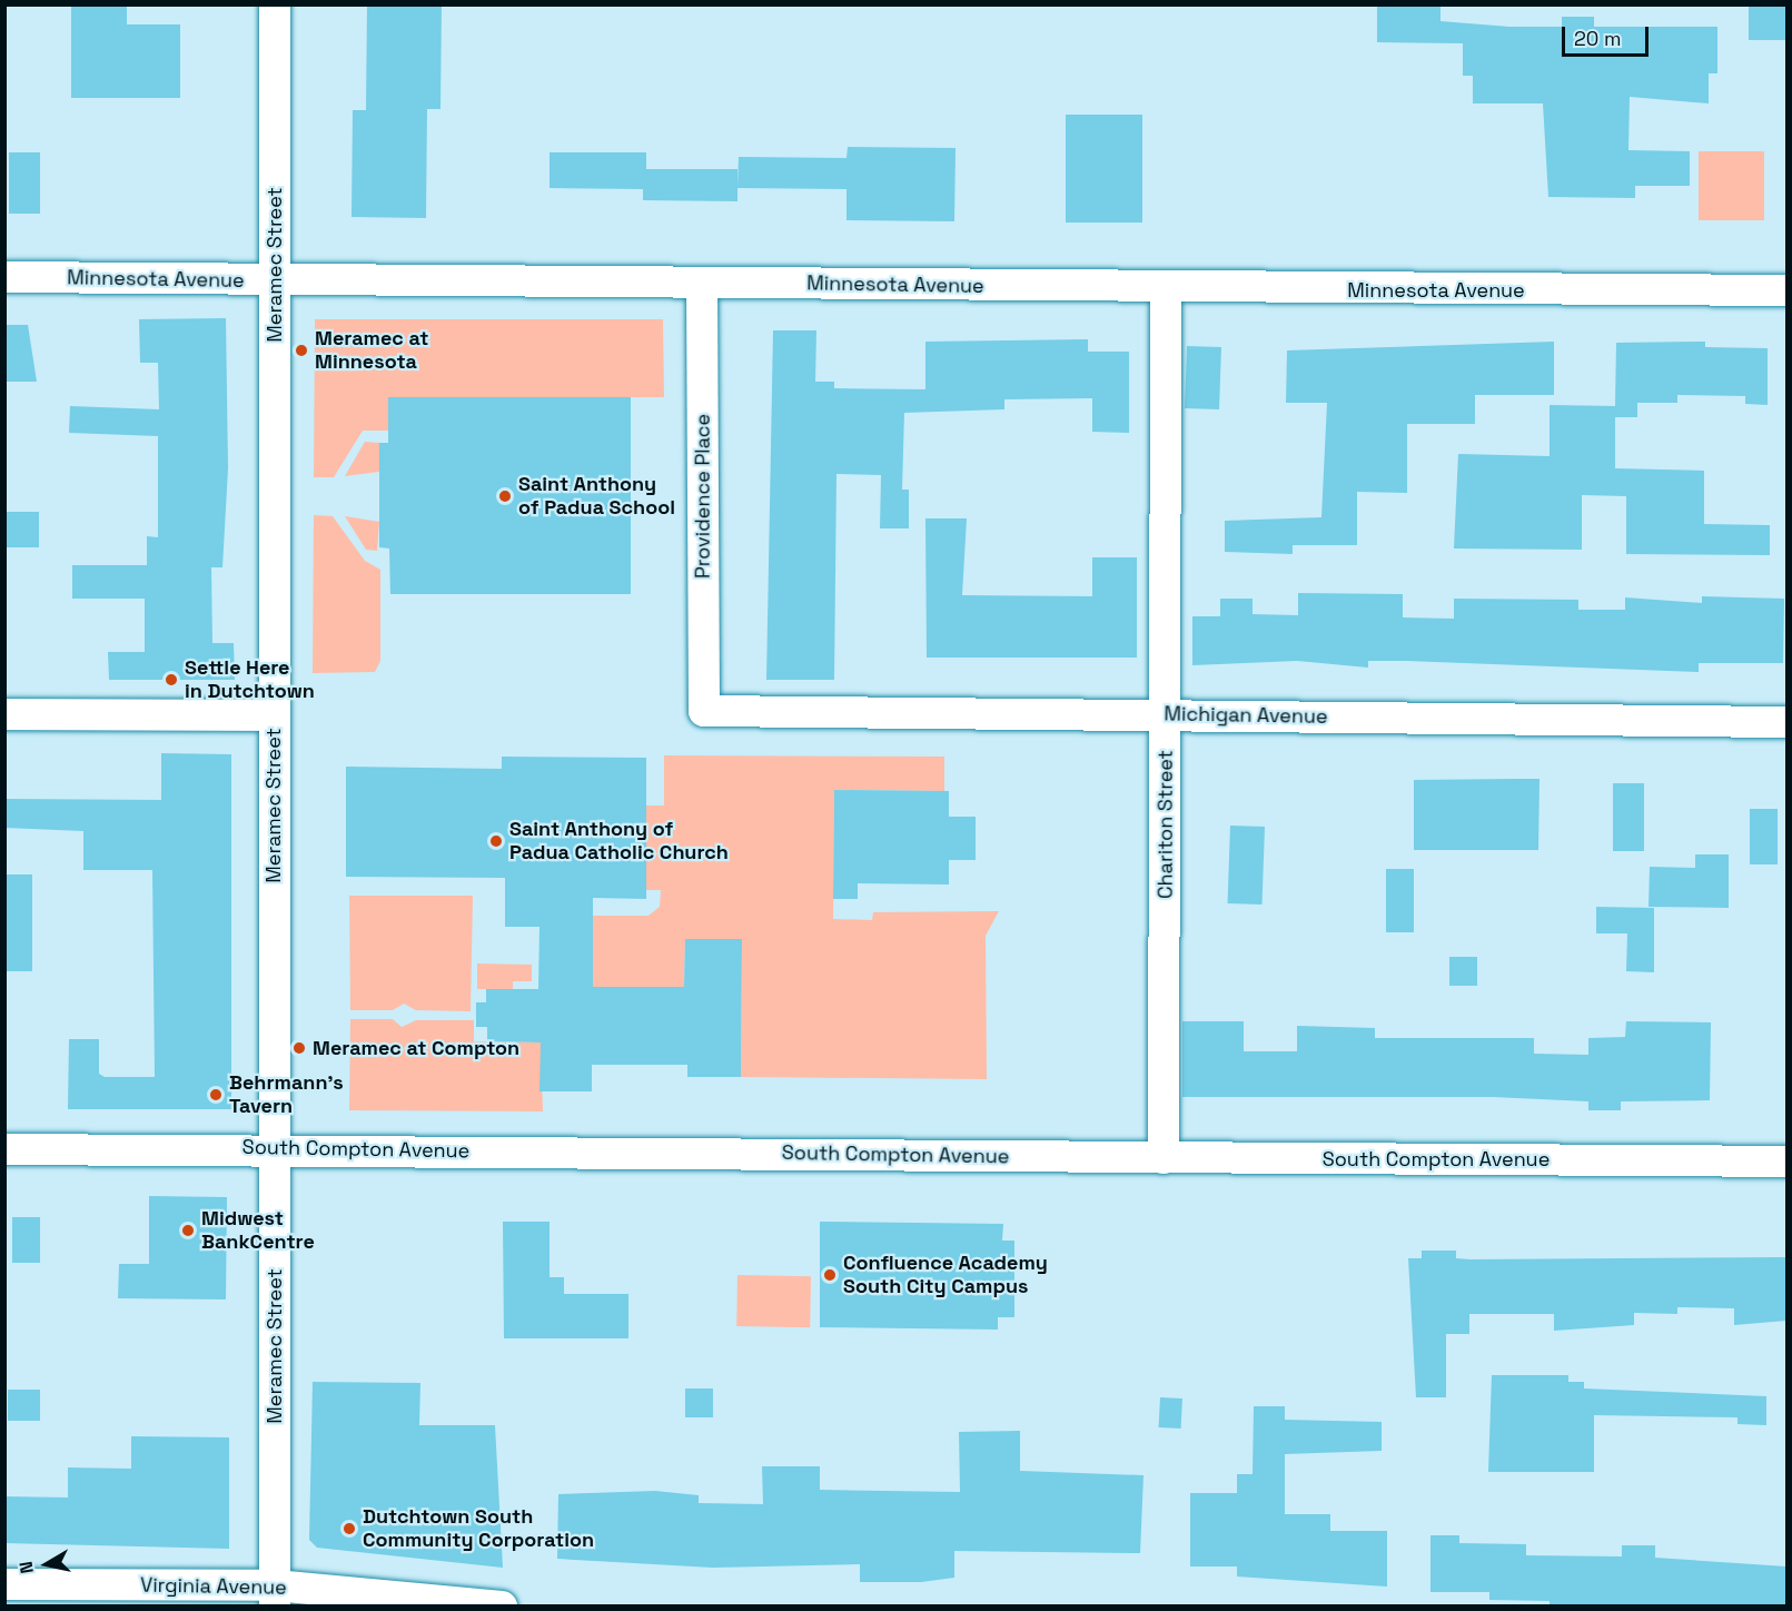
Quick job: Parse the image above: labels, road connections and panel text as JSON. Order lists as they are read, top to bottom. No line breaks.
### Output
{"streets":{"street":["Meramec Street","Minnesota Avenue","Providence Place","Michigan Avenue","Chariton Street","South Compton Avenue","Virginia Avenue"]},"crossings":[["Meramec Street","Minnesota Avenue"],["Meramec Street","South Compton Avenue"],["Meramec Street","Virginia Avenue"],["Minnesota Avenue","Providence Place"],["Minnesota Avenue","Chariton Street"],["Providence Place","Michigan Avenue"],["Michigan Avenue","Chariton Street"],["Chariton Street","South Compton Avenue"]],"places":["Meramec at Minnesota","Saint Anthony of Padua School","Settle Here in Dutchtown","Saint Anthony of Padua Catholic Church","Meramec at Compton","Behrmann's Tavern","Midwest BankCentre","Confluence Academy South City Campus","Dutchtown South Community Corporation"],"scale_bar":"20 m","north":"left"}
